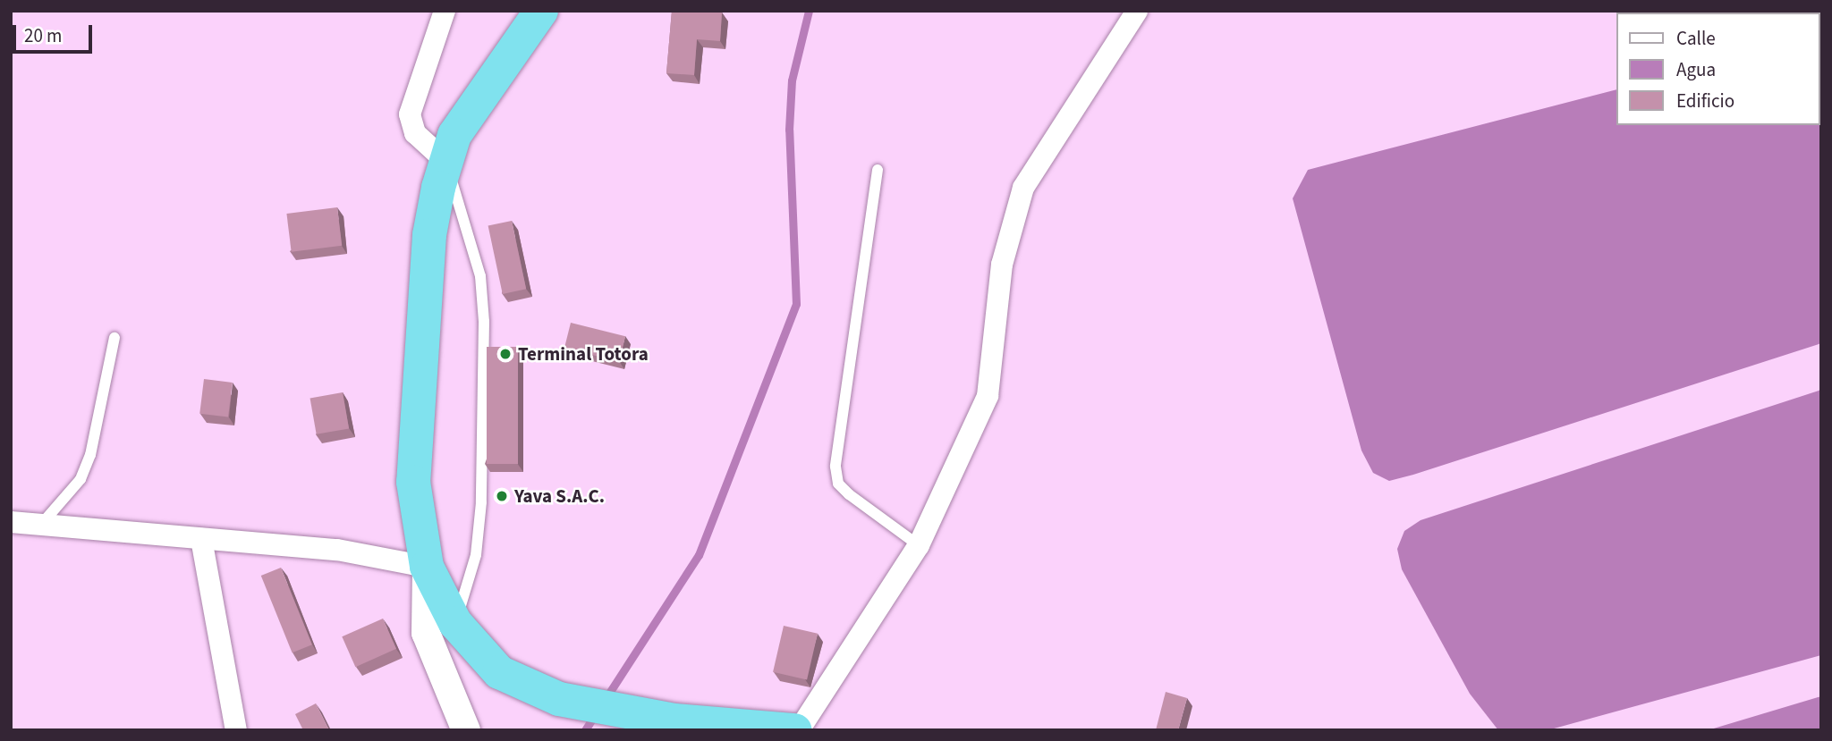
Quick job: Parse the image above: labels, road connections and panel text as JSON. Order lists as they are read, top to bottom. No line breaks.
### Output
{"places":["Terminal Totora","Yava S.A.C."],"legend":["Calle","Agua","Edificio"],"scale_bar":"20 m"}
